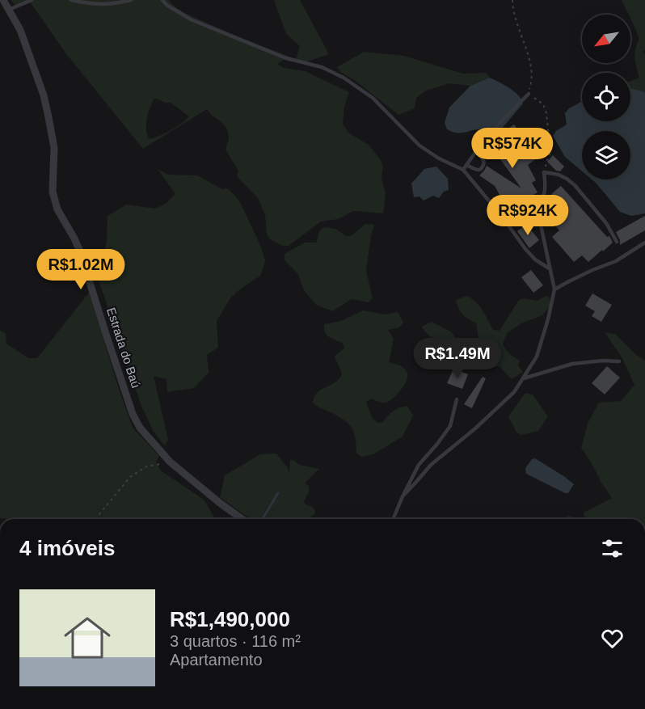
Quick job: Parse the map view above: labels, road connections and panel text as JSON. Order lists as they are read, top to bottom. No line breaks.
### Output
{"streets":{"street":["Estrada do Baú"]},"north":"bottom left","page":{"price":["R$574K","R$924K","R$1.02M","R$1.49M"],"heading":"4 imóveis","list":[{"name":"R$1,490,000","note":"3 quartos · 116 m² · Apartamento"}]}}
